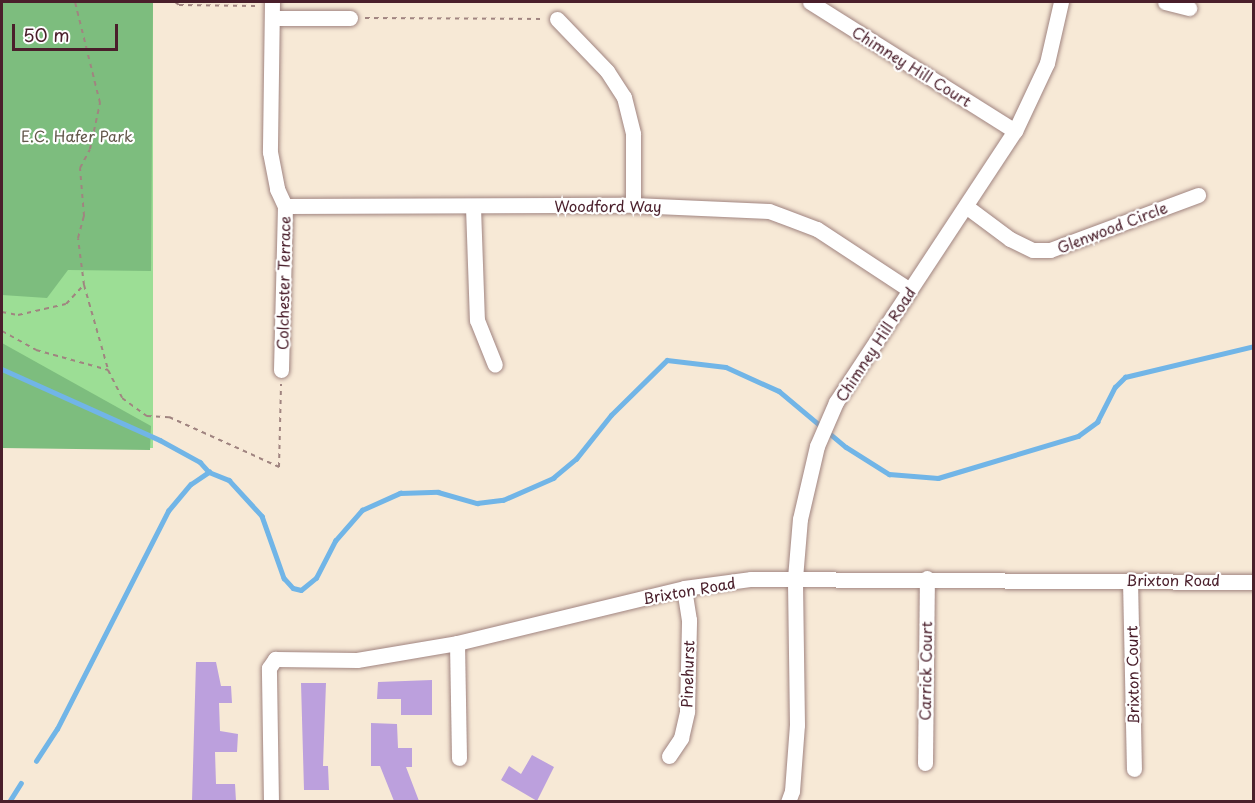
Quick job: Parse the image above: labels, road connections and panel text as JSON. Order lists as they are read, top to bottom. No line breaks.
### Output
{"streets":{"street":["Chimney Hill Court","Woodford Way","Glenwood Circle","Colchester Terrace","Chimney Hill Road","Brixton Road","Carrick Court","Pinehurst","Brixton Court"]},"crossings":[["Chimney Hill Court","Chimney Hill Road"],["Woodford Way","Colchester Terrace"],["Woodford Way","Chimney Hill Road"],["Glenwood Circle","Chimney Hill Road"],["Chimney Hill Road","Brixton Road"],["Brixton Road","Carrick Court"],["Brixton Road","Pinehurst"],["Brixton Road","Brixton Court"]],"parks":["E.C. Hafer Park"],"scale_bar":"50 m"}
